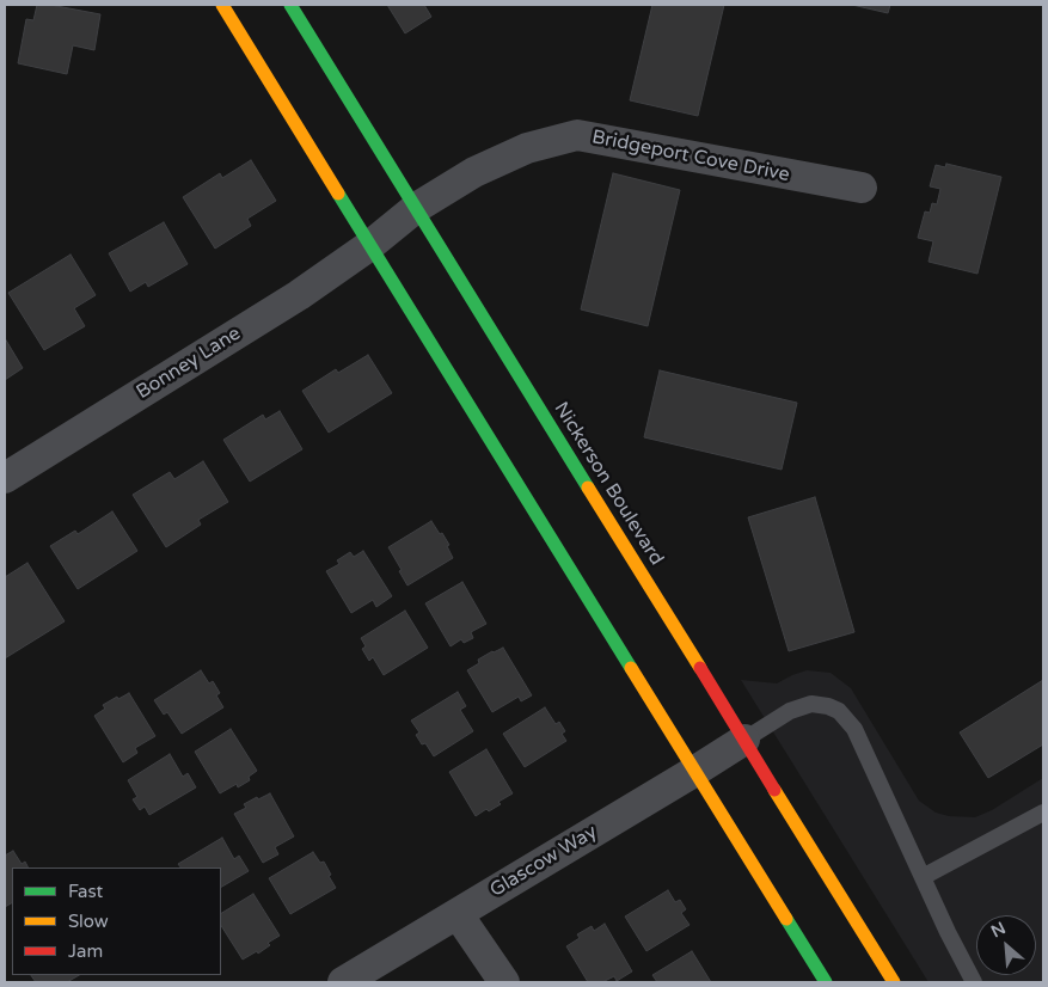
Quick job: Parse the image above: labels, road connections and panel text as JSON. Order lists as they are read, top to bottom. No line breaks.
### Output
{"streets":{"street":["Bridgeport Cove Drive","Bonney Lane","Nickerson Boulevard","Glascow Way"]},"crossings":[["Bridgeport Cove Drive","Bonney Lane"],["Bridgeport Cove Drive","Nickerson Boulevard"],["Nickerson Boulevard","Glascow Way"]],"legend":["Fast","Slow","Jam"],"north":"top left"}
